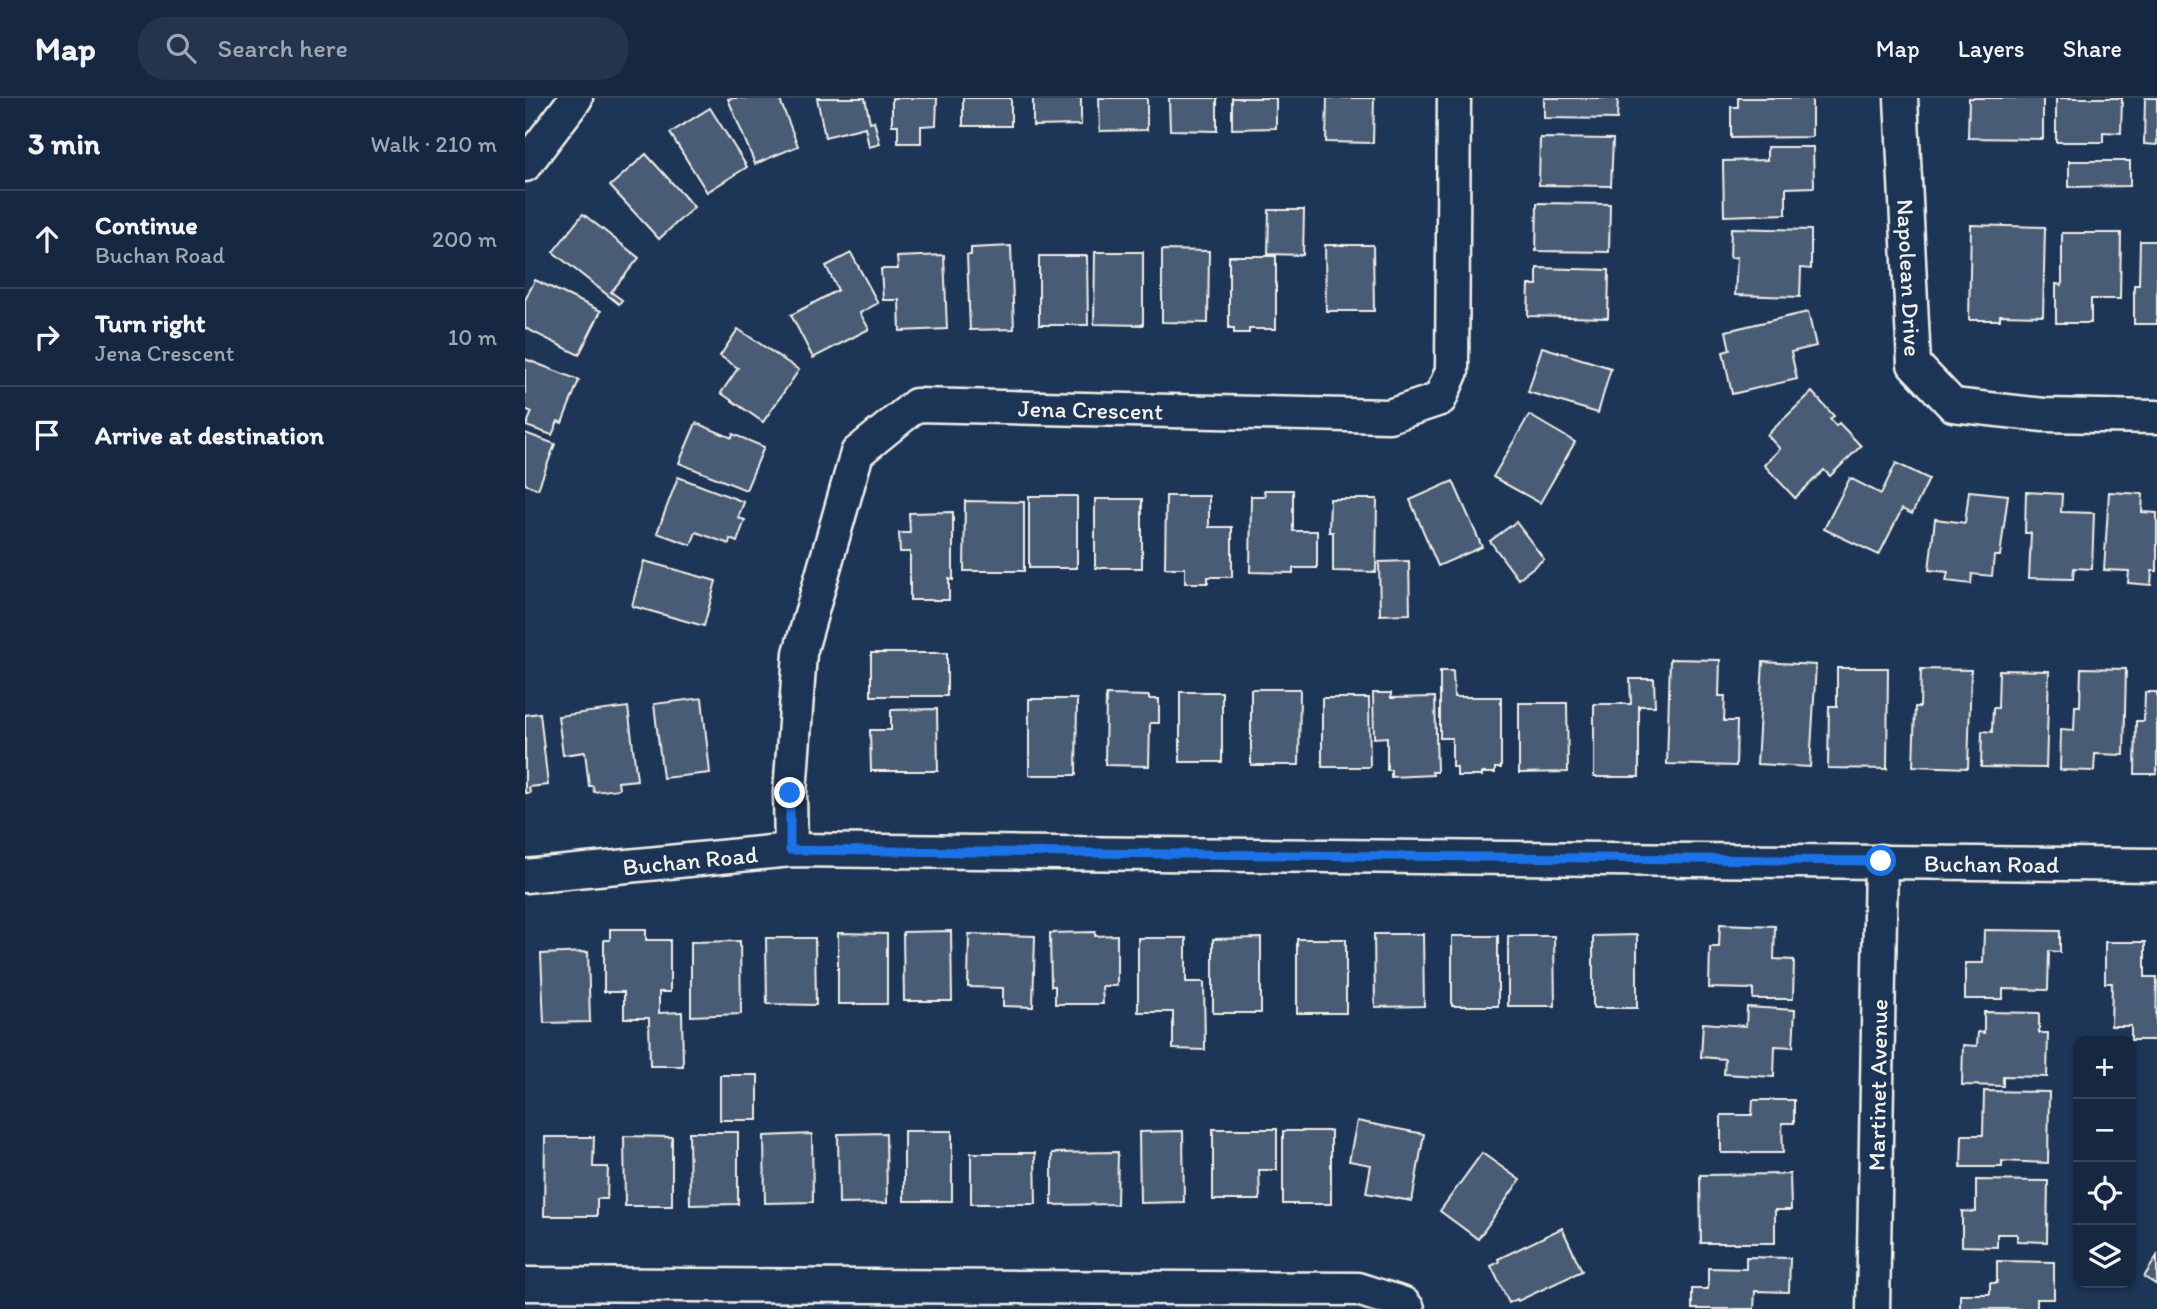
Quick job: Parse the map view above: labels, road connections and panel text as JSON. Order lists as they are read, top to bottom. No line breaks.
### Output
{"streets":{"street":["Napolean Drive","Jena Crescent","Buchan Road","Martinet Avenue"]},"crossings":[["Jena Crescent","Buchan Road"],["Buchan Road","Martinet Avenue"]],"page":{"header":"Map","search":"Search here","nav":["Map","Layers","Share"],"heading":["3 min","Walk · 210 m"],"list":[["Continue","Buchan Road","200 m"],["Turn right","Jena Crescent","10 m"],"Arrive at destination"],"map_buttons":["+","−"]}}
